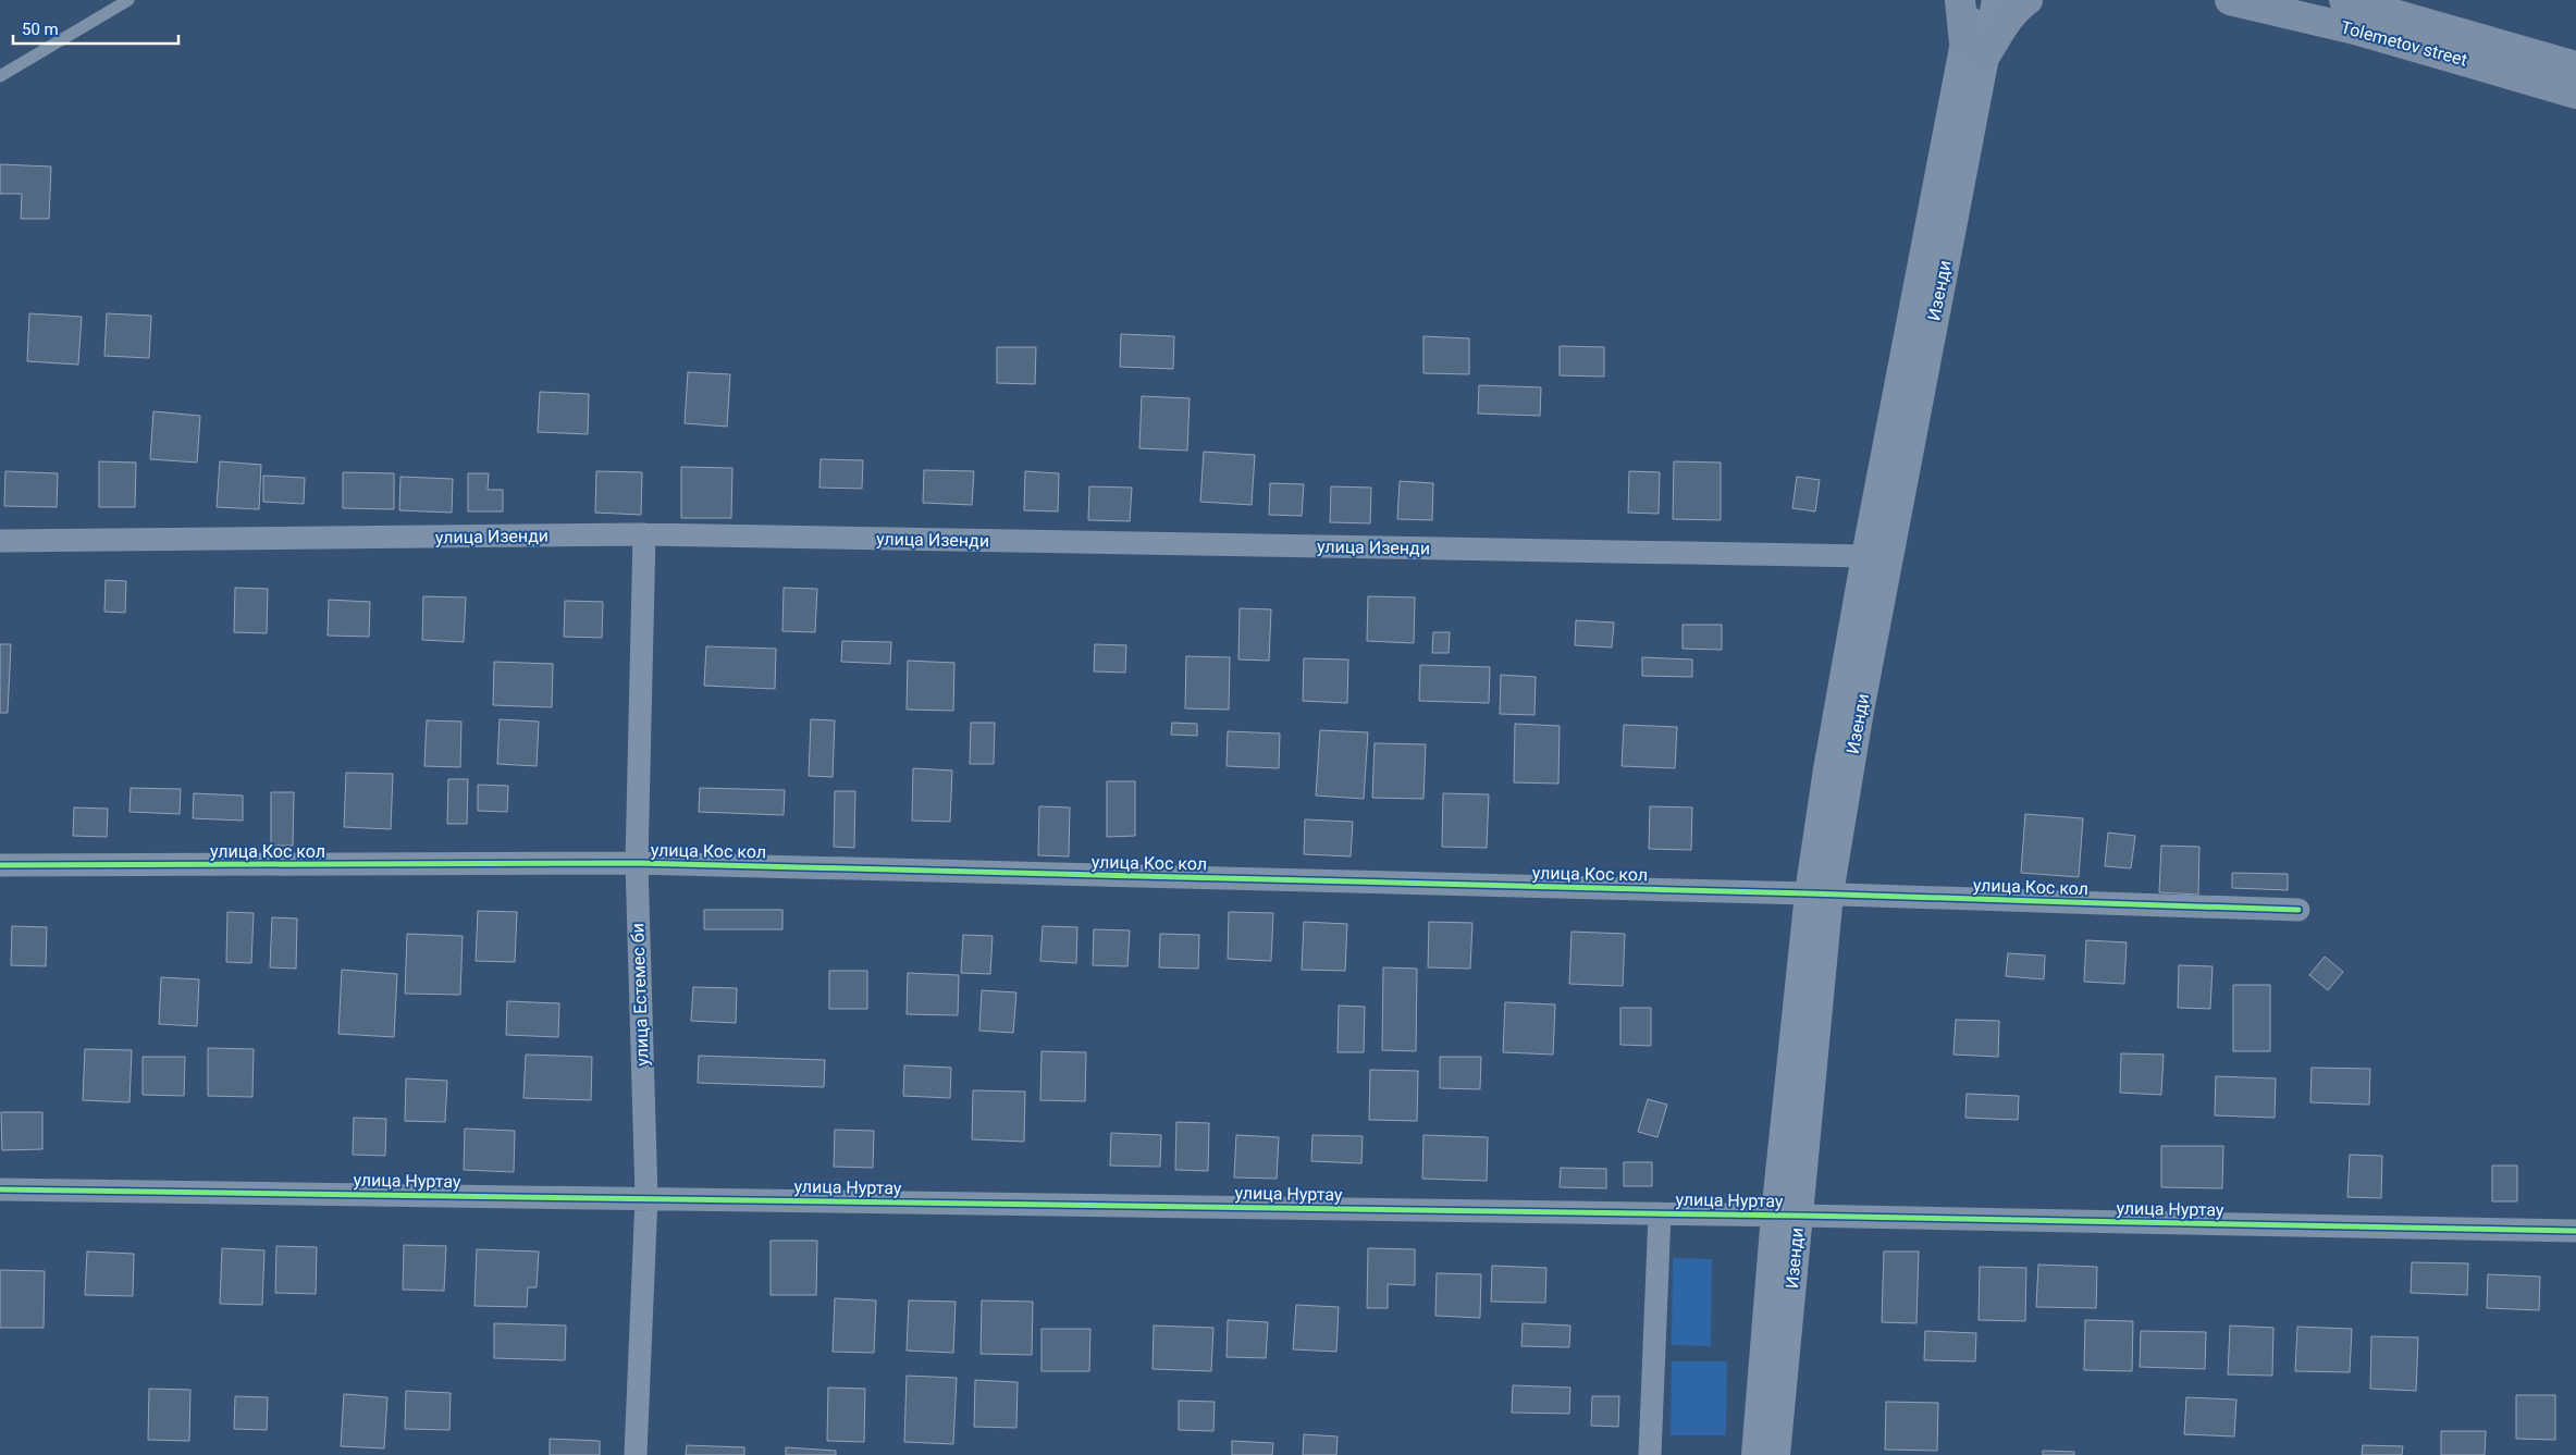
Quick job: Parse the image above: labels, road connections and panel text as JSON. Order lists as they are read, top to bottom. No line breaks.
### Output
{"streets":{"main road":["Tolemetov street"],"street":["Изенди","улица Изенди","улица Кос кол","улица Естемес би","улица Нуртау"]},"crossings":[["Изенди","улица Изенди"],["Изенди","улица Кос кол"],["Изенди","улица Нуртау"],["улица Изенди","улица Естемес би"],["улица Кос кол","улица Естемес би"],["улица Естемес би","улица Нуртау"]],"scale_bar":"50 m"}
